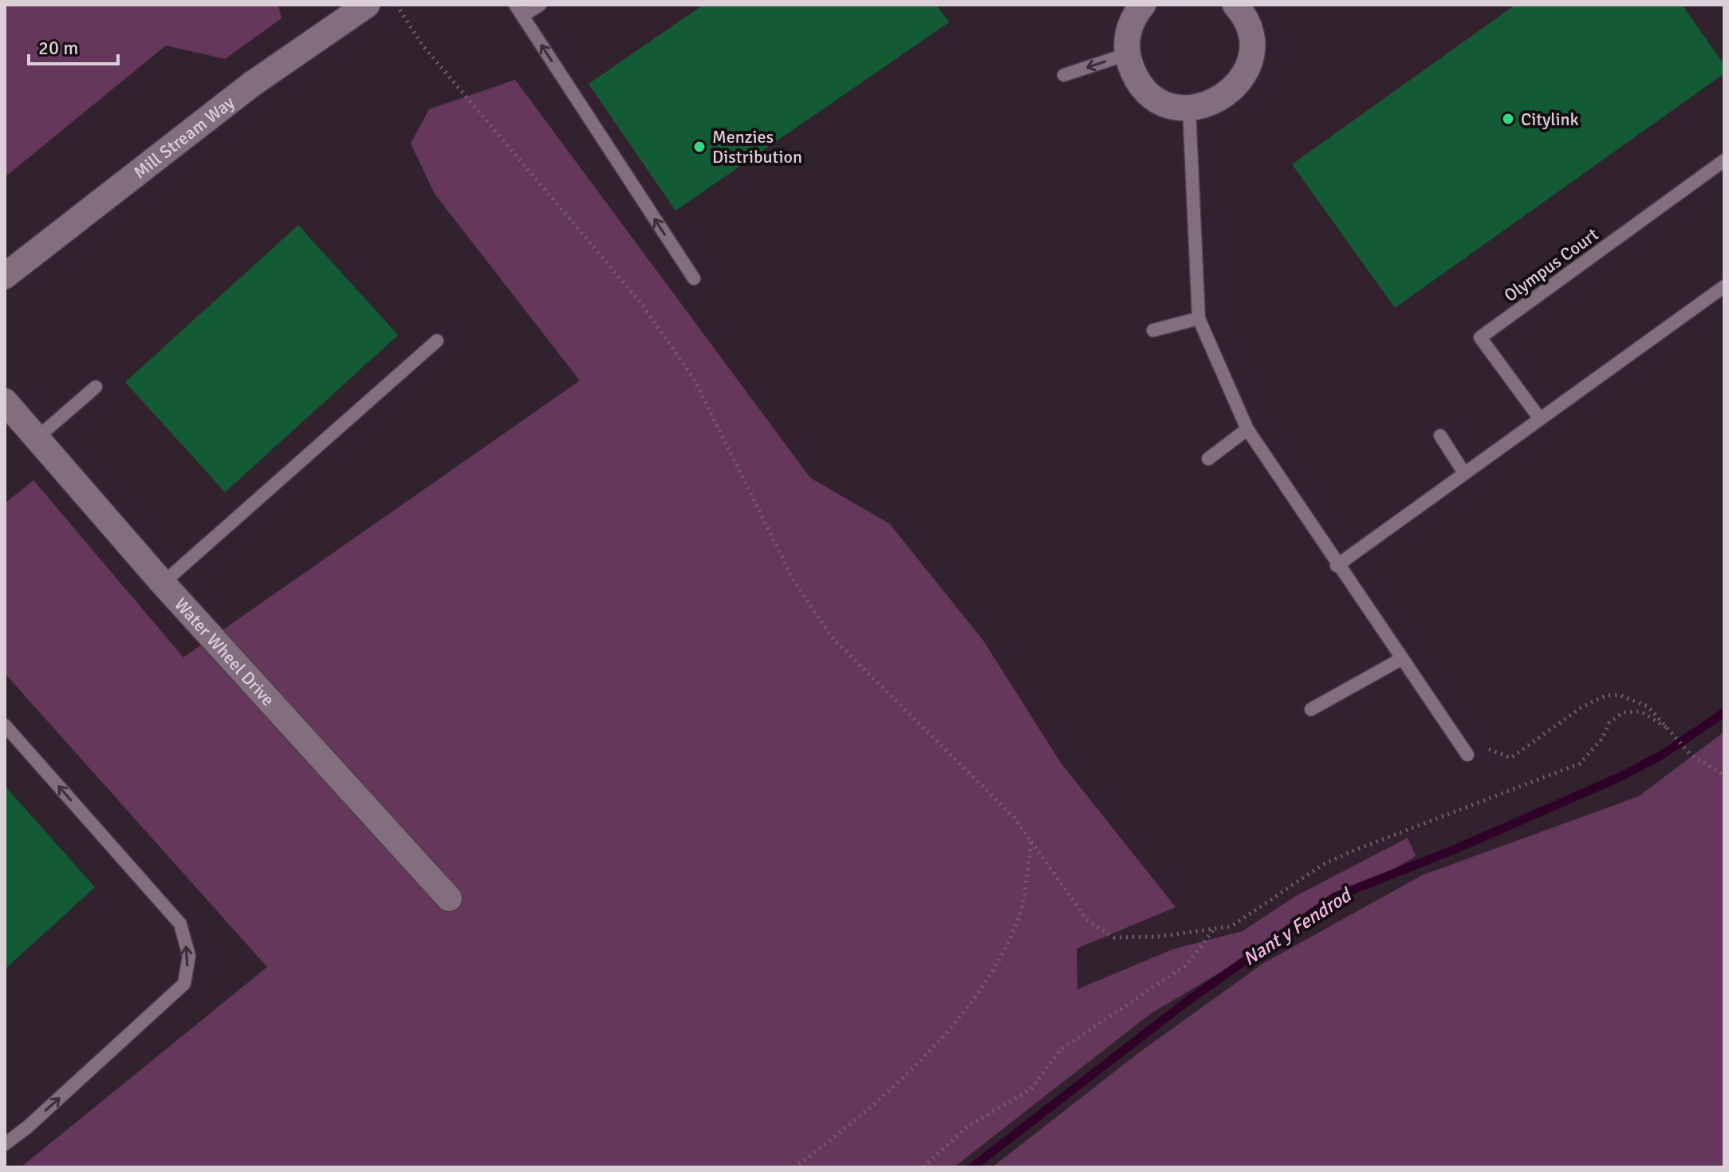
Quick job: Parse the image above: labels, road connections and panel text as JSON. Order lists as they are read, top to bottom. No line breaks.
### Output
{"streets":{"street":["Mill Stream Way","Water Wheel Drive"],"lane":["Olympus Court"]},"water":["Nant y Fendrod"],"places":["Citylink","Menzies Distribution"],"scale_bar":"20 m"}
